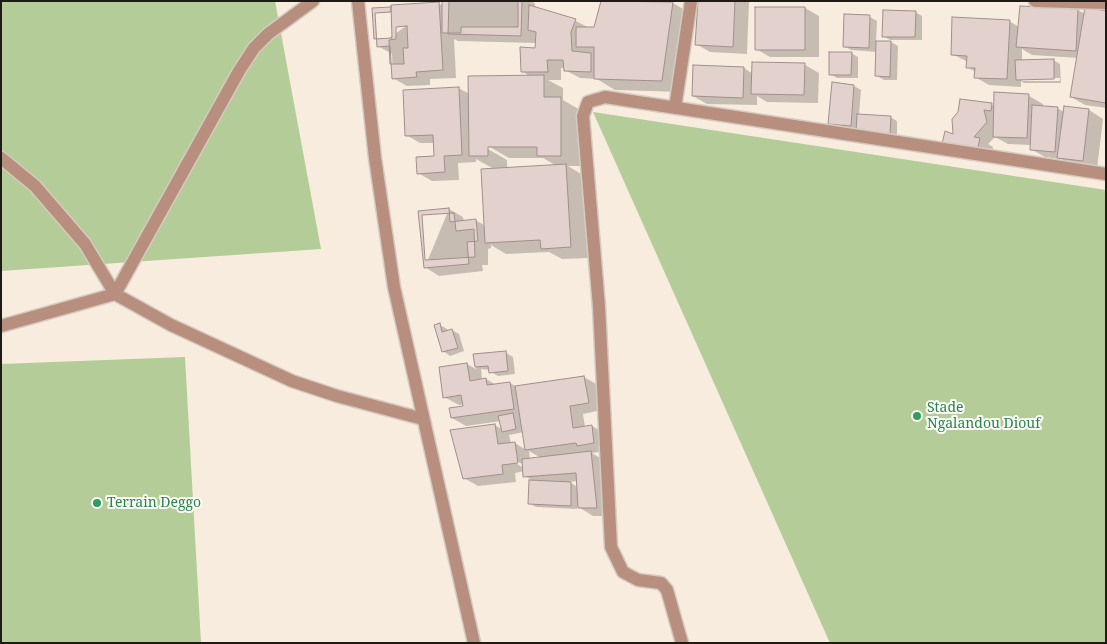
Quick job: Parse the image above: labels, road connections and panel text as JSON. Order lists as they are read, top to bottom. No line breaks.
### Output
{"places":["Stade Ngalandou Diouf","Terrain Deggo"]}
